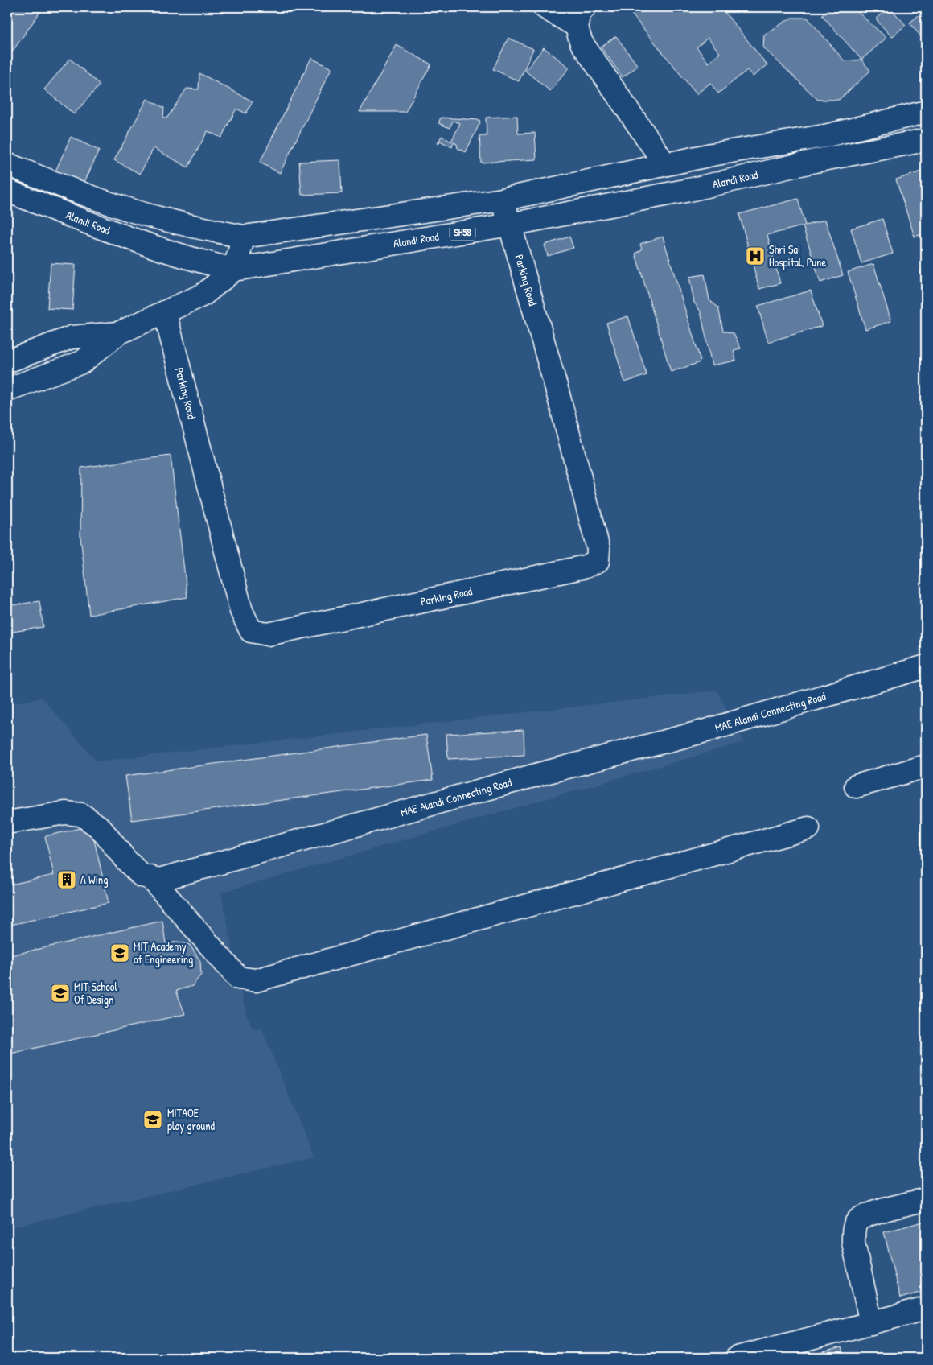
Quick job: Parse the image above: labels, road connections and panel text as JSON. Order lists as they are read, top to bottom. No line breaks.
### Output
{"streets":{"main road":["Alandi Road","SH58","Parking Road","MAE Alandi Connecting Road"]},"crossings":[["Alandi Road","Parking Road"]],"places":{"hospital":["Shri Sai Hospital, Pune"],"building":["A Wing"],"school or university":["MIT Academy of Engineering","MIT School Of Design","MITAOE play ground"]}}
